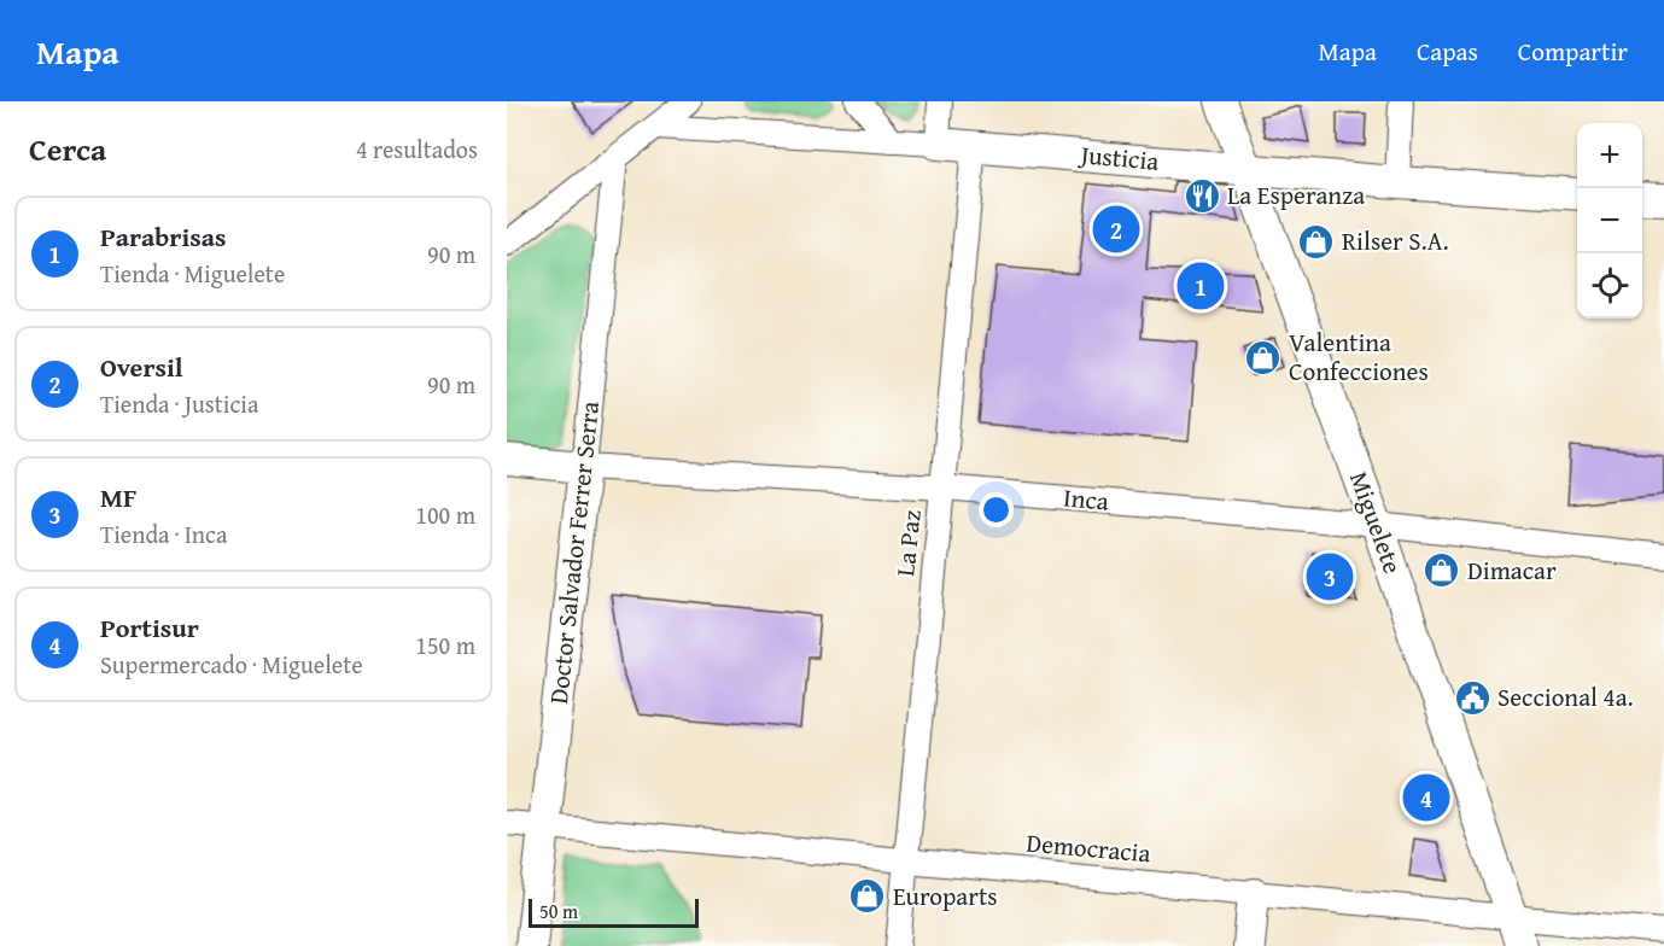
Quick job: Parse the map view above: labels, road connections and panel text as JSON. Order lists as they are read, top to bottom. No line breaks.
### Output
{"streets":{"street":["Justicia","Inca","Miguelete","La Paz","Doctor Salvador Ferrer Serra","Democracia"]},"crossings":[["Justicia","Miguelete"],["Justicia","La Paz"],["Inca","Miguelete"],["Inca","La Paz"],["Inca","Doctor Salvador Ferrer Serra"],["Miguelete","Democracia"],["La Paz","Democracia"],["Doctor Salvador Ferrer Serra","Democracia"]],"places":{"restaurant":["La Esperanza"],"shop":["Rilser S.A.","Valentina Confecciones","Dimacar","Europarts"],"public building":["Seccional 4a."]},"scale_bar":"50 m","page":{"header":"Mapa","nav":["Mapa","Capas","Compartir"],"heading":["Cerca","4 resultados"],"map_buttons":["+","−"],"list":[{"mark":"1","name":"Parabrisas","note":"Tienda · Miguelete","value":"90 m"},{"mark":"2","name":"Oversil","note":"Tienda · Justicia","value":"90 m"},{"mark":"3","name":"MF","note":"Tienda · Inca","value":"100 m"},{"mark":"4","name":"Portisur","note":"Supermercado · Miguelete","value":"150 m"}],"pins":["2","1","3","4"],"scale":"50 m"}}
